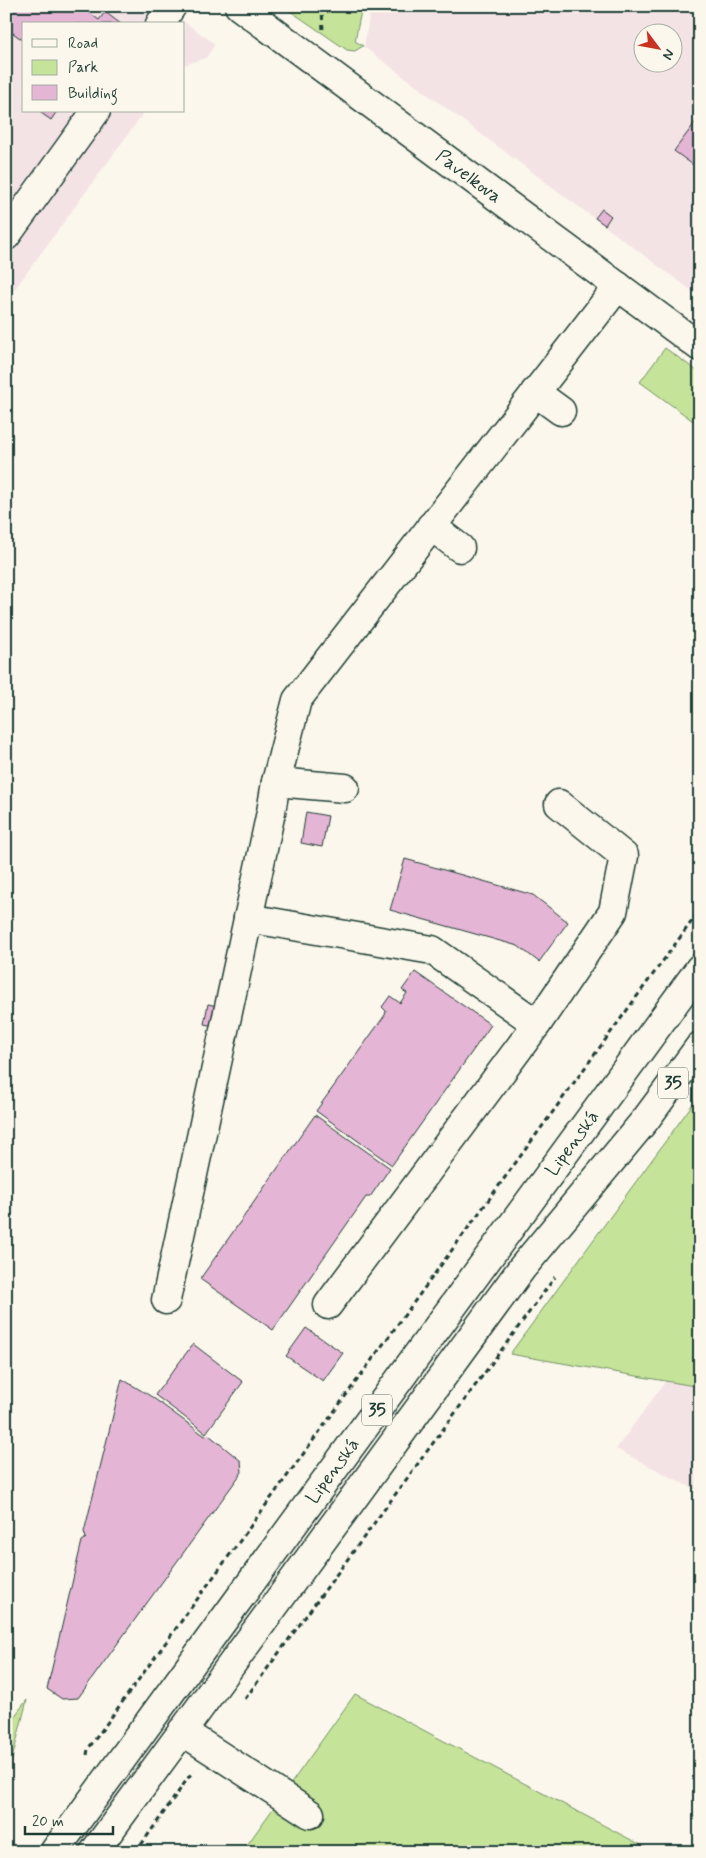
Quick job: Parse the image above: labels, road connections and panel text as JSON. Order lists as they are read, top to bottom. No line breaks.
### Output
{"streets":{"main road":["Pavelkova","35","Lipenská"]},"legend":["Road","Park","Building"],"scale_bar":"20 m","north":"bottom right"}
